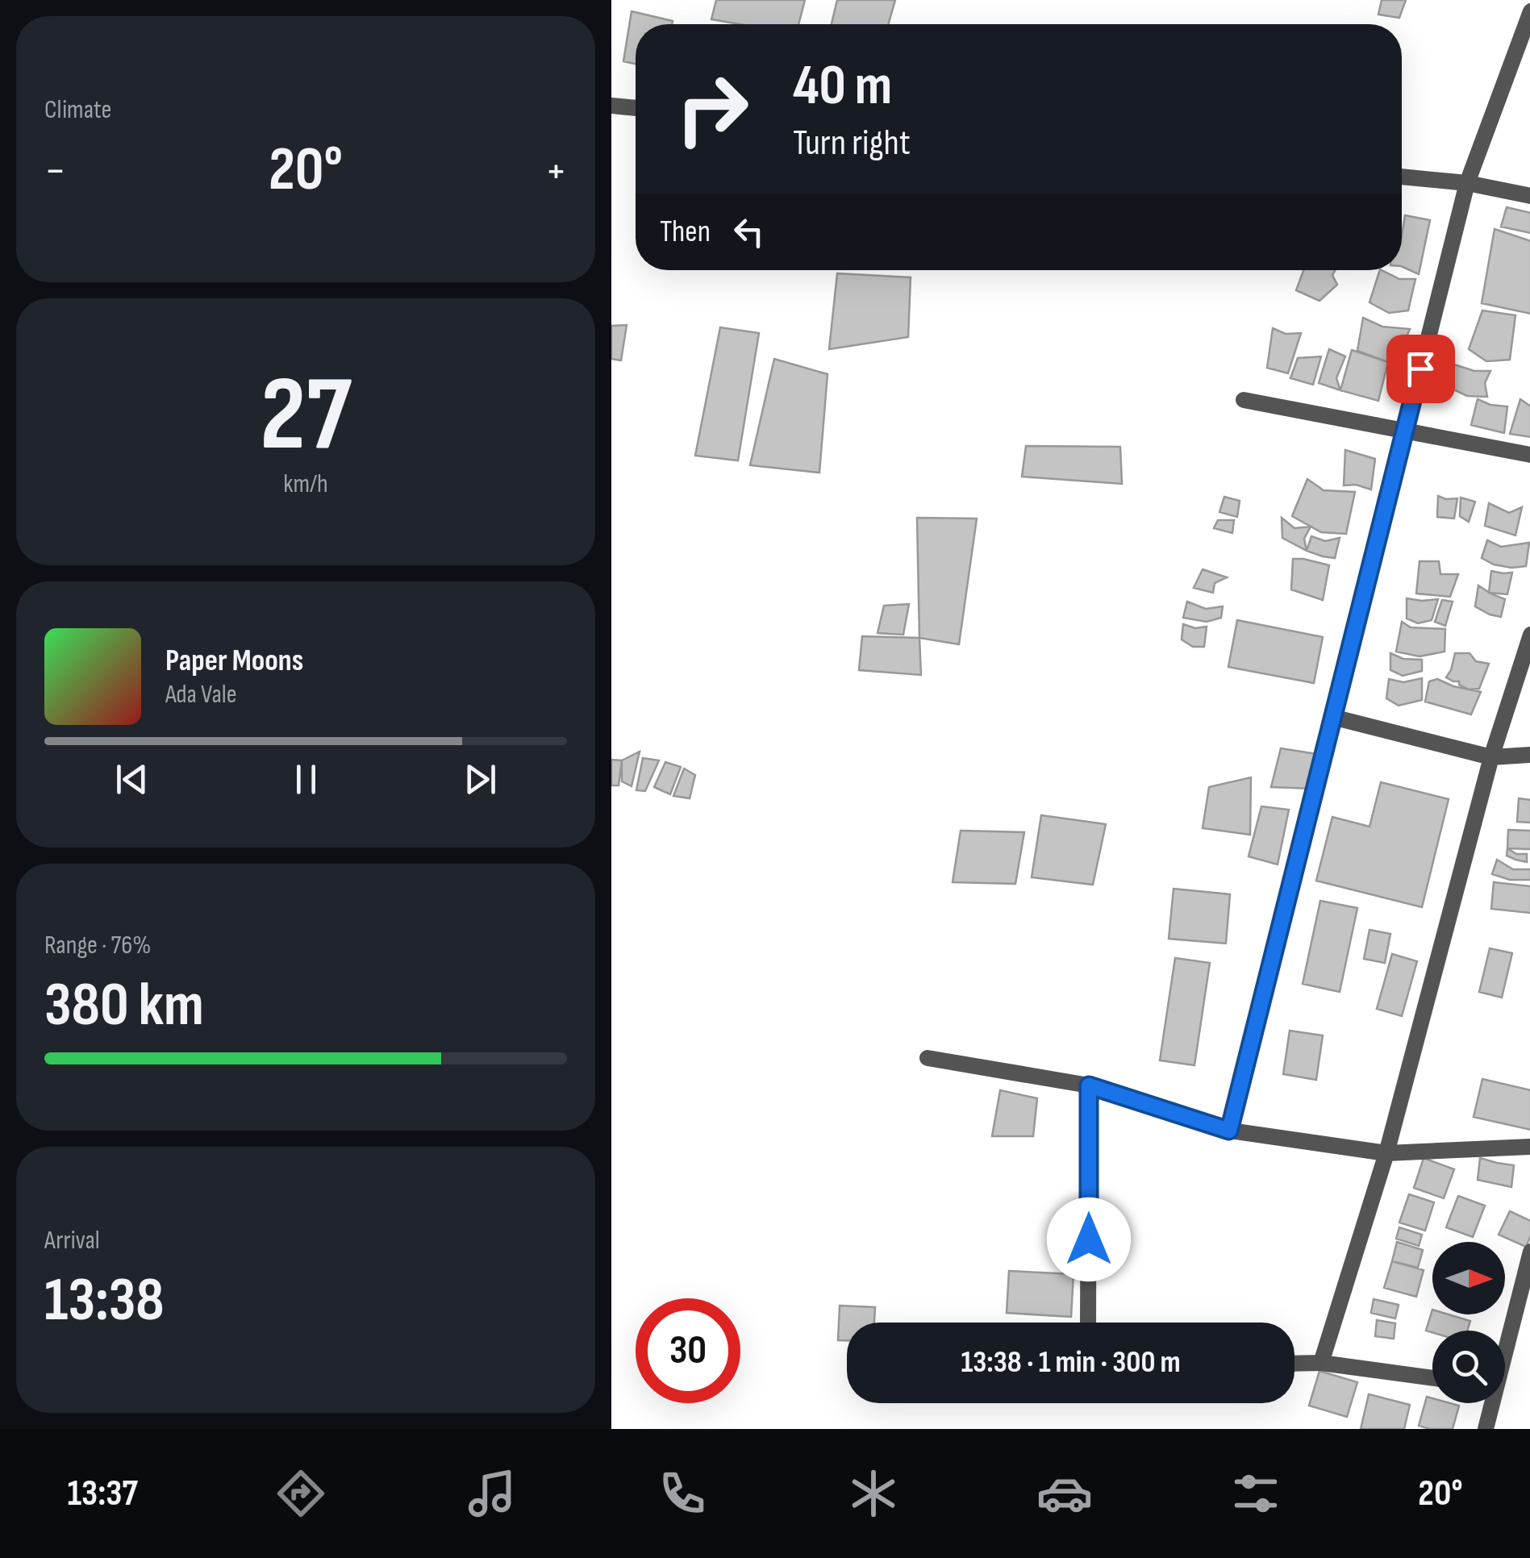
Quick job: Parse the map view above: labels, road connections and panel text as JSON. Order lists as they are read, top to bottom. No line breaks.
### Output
{"north":"right","page":{"tile":["Climate",["27","km/h"],["Range · 76%","380 km"],["Arrival","13:38"]],"turn":["40 m","Turn right"],"heat":["−","20°","+"],"then":"Then","song":["Paper Moons","Ada Vale"],"limit":"30","trip":"13:38 · 1 min · 300 m","tabs":["13:37","20°"]}}
